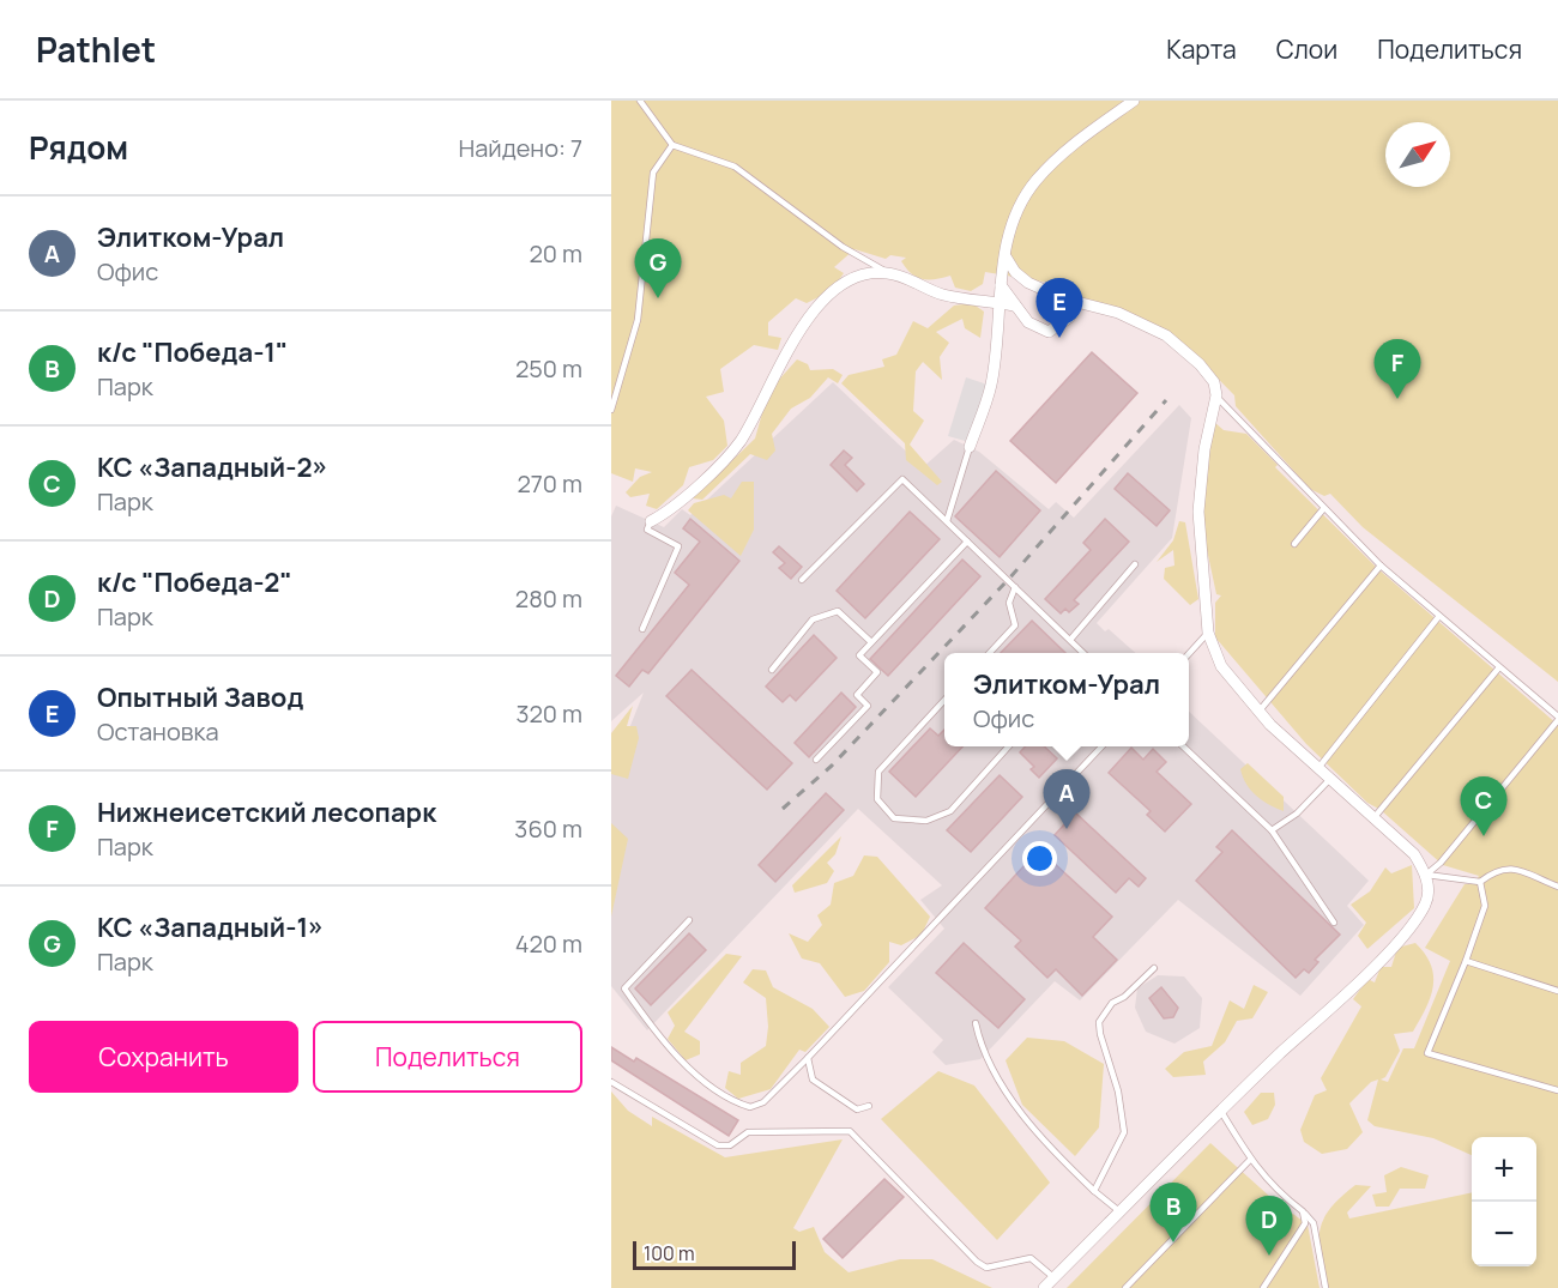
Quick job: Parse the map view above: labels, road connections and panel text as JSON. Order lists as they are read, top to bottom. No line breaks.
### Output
{"scale_bar":"100 m","north":"top right","page":{"header":"Pathlet","nav":["Карта","Слои","Поделиться"],"heading":["Рядом","Найдено: 7"],"list":[{"mark":"A","name":"Элитком-Урал","note":"Офис","value":"20 m"},{"mark":"B","name":"к/с \"Победа-1\"","note":"Парк","value":"250 m"},{"mark":"C","name":"КС «Западный-2»","note":"Парк","value":"270 m"},{"mark":"D","name":"к/с \"Победа-2\"","note":"Парк","value":"280 m"},{"mark":"E","name":"Опытный Завод","note":"Остановка","value":"320 m"},{"mark":"F","name":"Нижнеисетский лесопарк","note":"Парк","value":"360 m"},{"mark":"G","name":"КС «Западный-1»","note":"Парк","value":"420 m"}],"pins":["G","E","F","A","C","B","D"],"popup":["Элитком-Урал","Офис"],"buttons":["Сохранить","Поделиться"],"map_buttons":["+","−"],"scale":"100 m"}}
